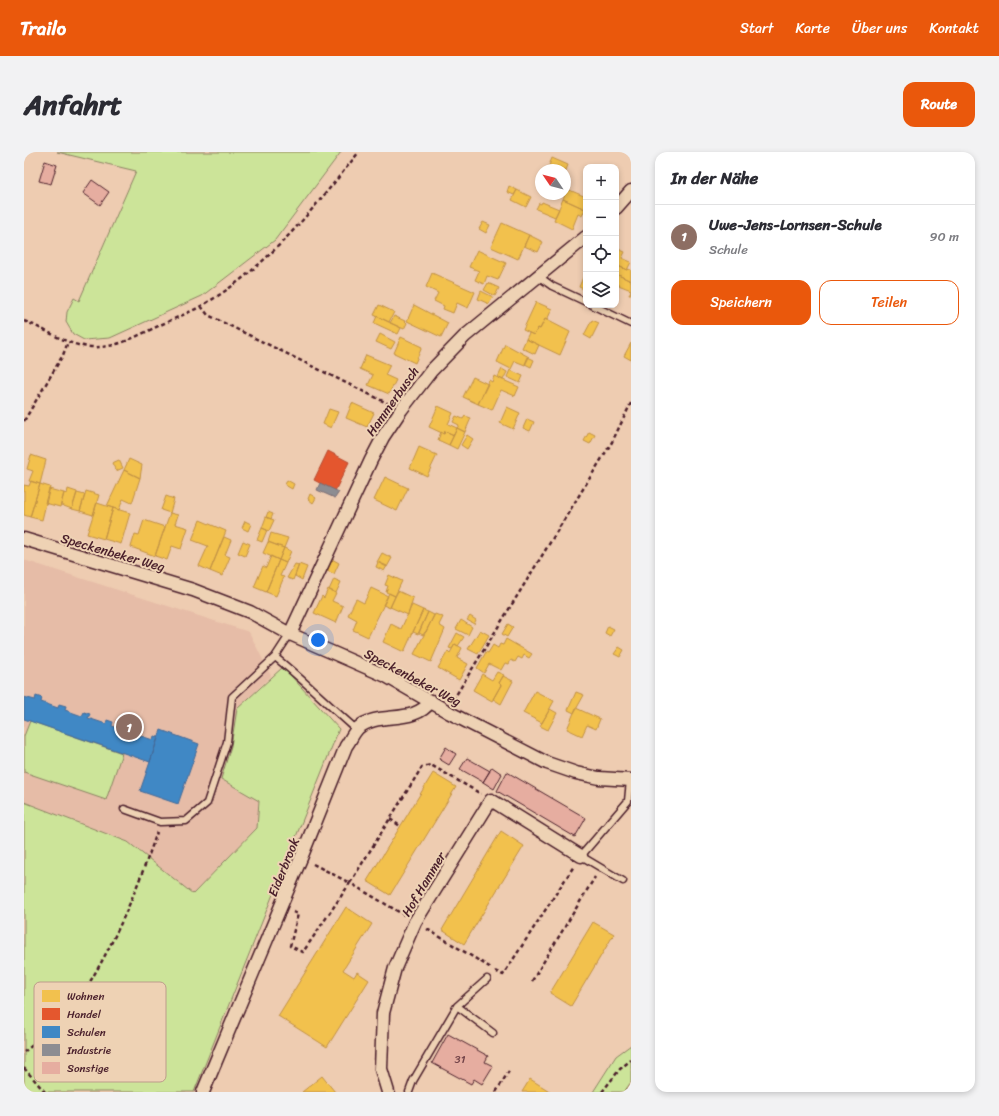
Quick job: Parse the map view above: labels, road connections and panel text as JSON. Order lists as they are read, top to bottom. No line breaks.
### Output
{"streets":{"street":["Hammerbusch","Speckenbeker Weg","Eiderbrook","Hof Hammer"]},"crossings":[["Hammerbusch","Speckenbeker Weg"],["Speckenbeker Weg","Eiderbrook"]],"house_numbers":["31"],"legend":["Wohnen","Handel","Schulen","Industrie","Sonstige"],"north":"top left","page":{"header":"Trailo","nav":["Start","Karte","Über uns","Kontakt"],"title":"Anfahrt","buttons":["Route",["Speichern","Teilen"]],"heading":"In der Nähe","map_buttons":["+","−"],"list":[{"mark":"1","name":"Uwe-Jens-Lornsen-Schule","note":"Schule","value":"90 m"}],"pins":"1"}}
